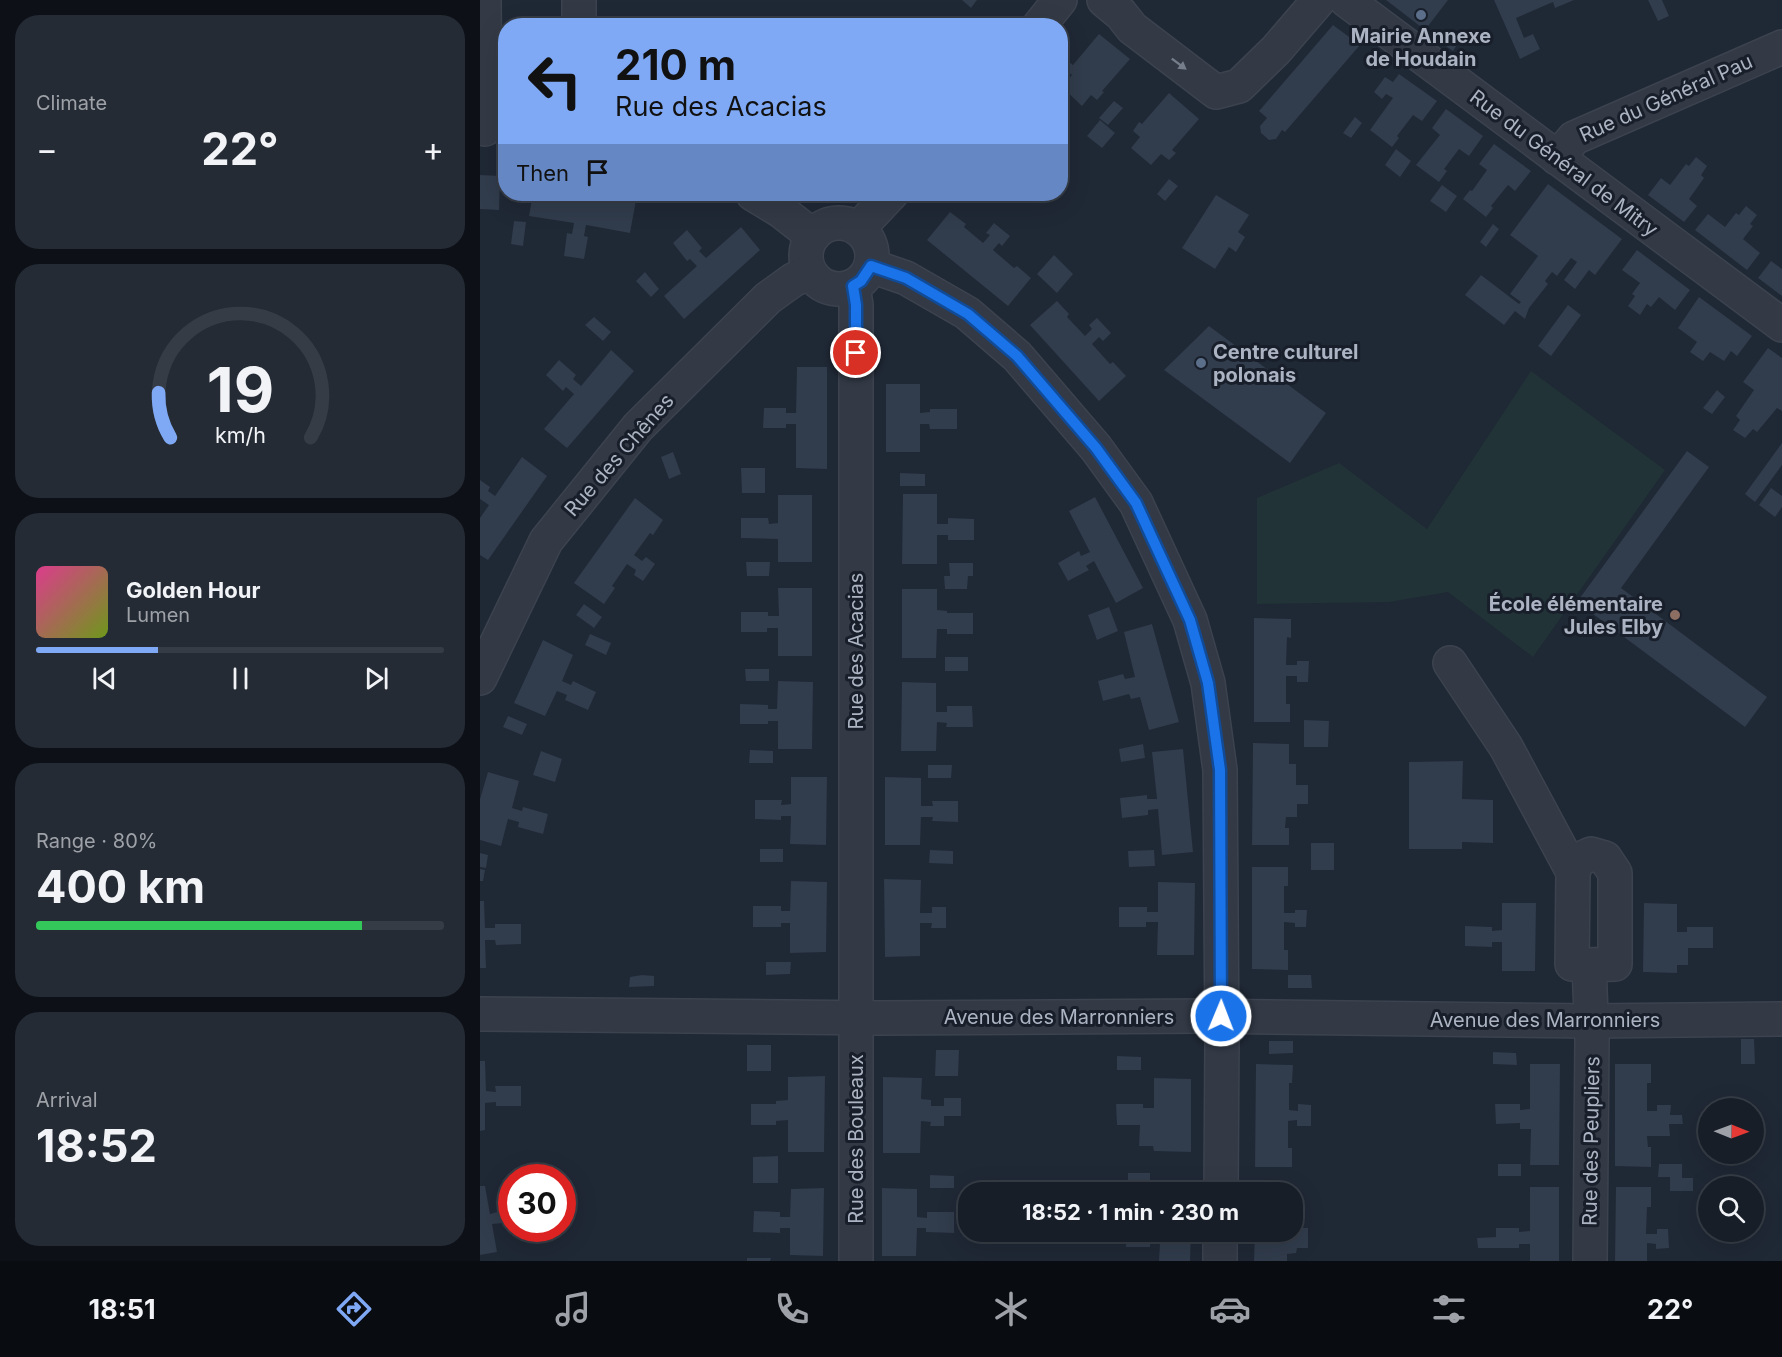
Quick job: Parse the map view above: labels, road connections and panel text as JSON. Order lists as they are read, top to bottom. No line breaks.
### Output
{"streets":{"street":["Rue du Général Pau","Rue du Général de Mitry","Rue des Chênes","Rue des Acacias","Avenue des Marronniers","Rue des Bouleaux","Rue des Peupliers"]},"crossings":[["Rue du Général Pau","Rue du Général de Mitry"],["Rue des Chênes","Rue des Acacias"],["Rue des Acacias","Avenue des Marronniers"],["Rue des Acacias","Rue des Bouleaux"],["Avenue des Marronniers","Rue des Bouleaux"],["Avenue des Marronniers","Rue des Peupliers"]],"places":["Mairie Annexe de Houdain","Centre culturel polonais","École élémentaire Jules Elby"],"north":"right","page":{"tile":["Climate",["Range · 80%","400 km"],["Arrival","18:52"]],"turn":["210 m","Rue des Acacias"],"heat":["−","22°","+"],"then":"Then","song":["Golden Hour","Lumen"],"limit":"30","trip":"18:52 · 1 min · 230 m","tabs":["18:51","22°"],"gauge":["19","km/h"]}}
